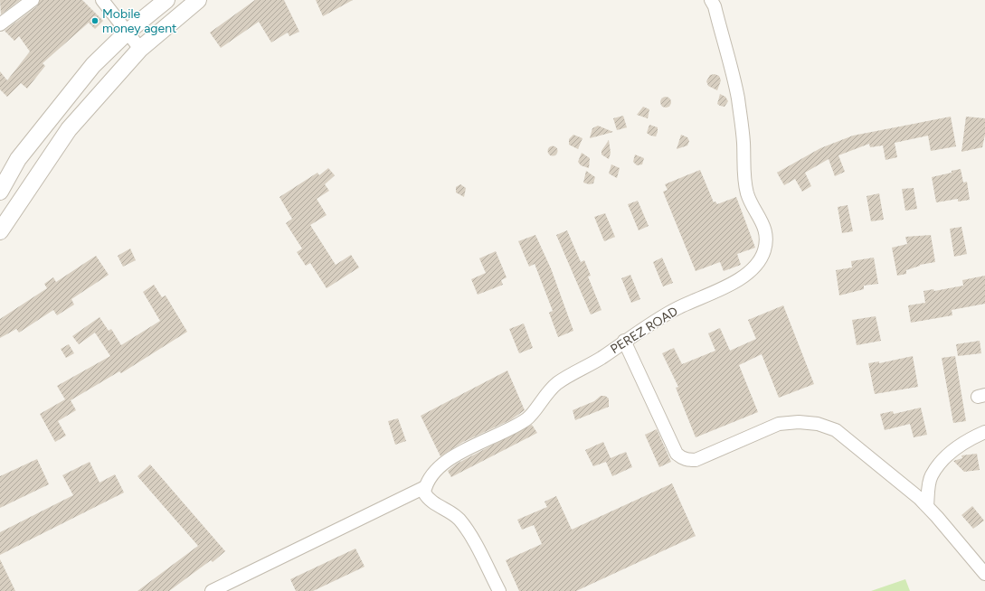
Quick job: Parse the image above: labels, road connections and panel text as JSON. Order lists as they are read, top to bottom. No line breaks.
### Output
{"streets":{"street":["PEREZ ROAD"]},"places":["Mobile money agent"]}
